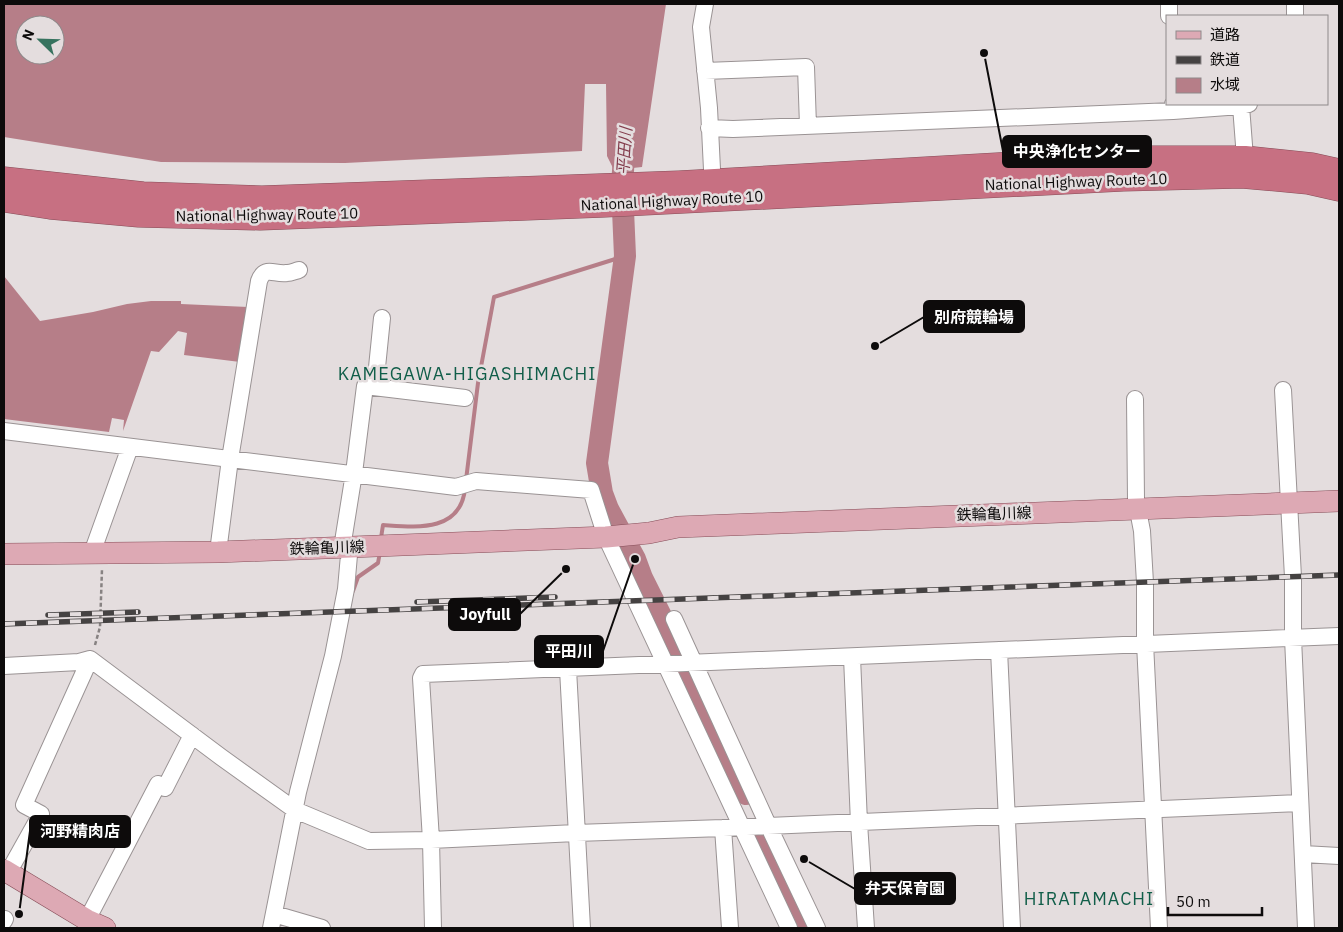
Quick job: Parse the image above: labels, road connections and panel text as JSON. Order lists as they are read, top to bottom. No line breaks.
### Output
{"streets":{"highway":["National Highway Route 10"],"main road":["鉄輪亀川線"]},"districts":["KAMEGAWA-HIGASHIMACHI","HIRATAMACHI"],"water":["平田川"],"places":["中央浄化センター","別府競輪場","平田川","Joyfull","弁天保育園","河野精肉店"],"legend":["道路","鉄道","水域"],"scale_bar":"50 m","north":"top left"}
